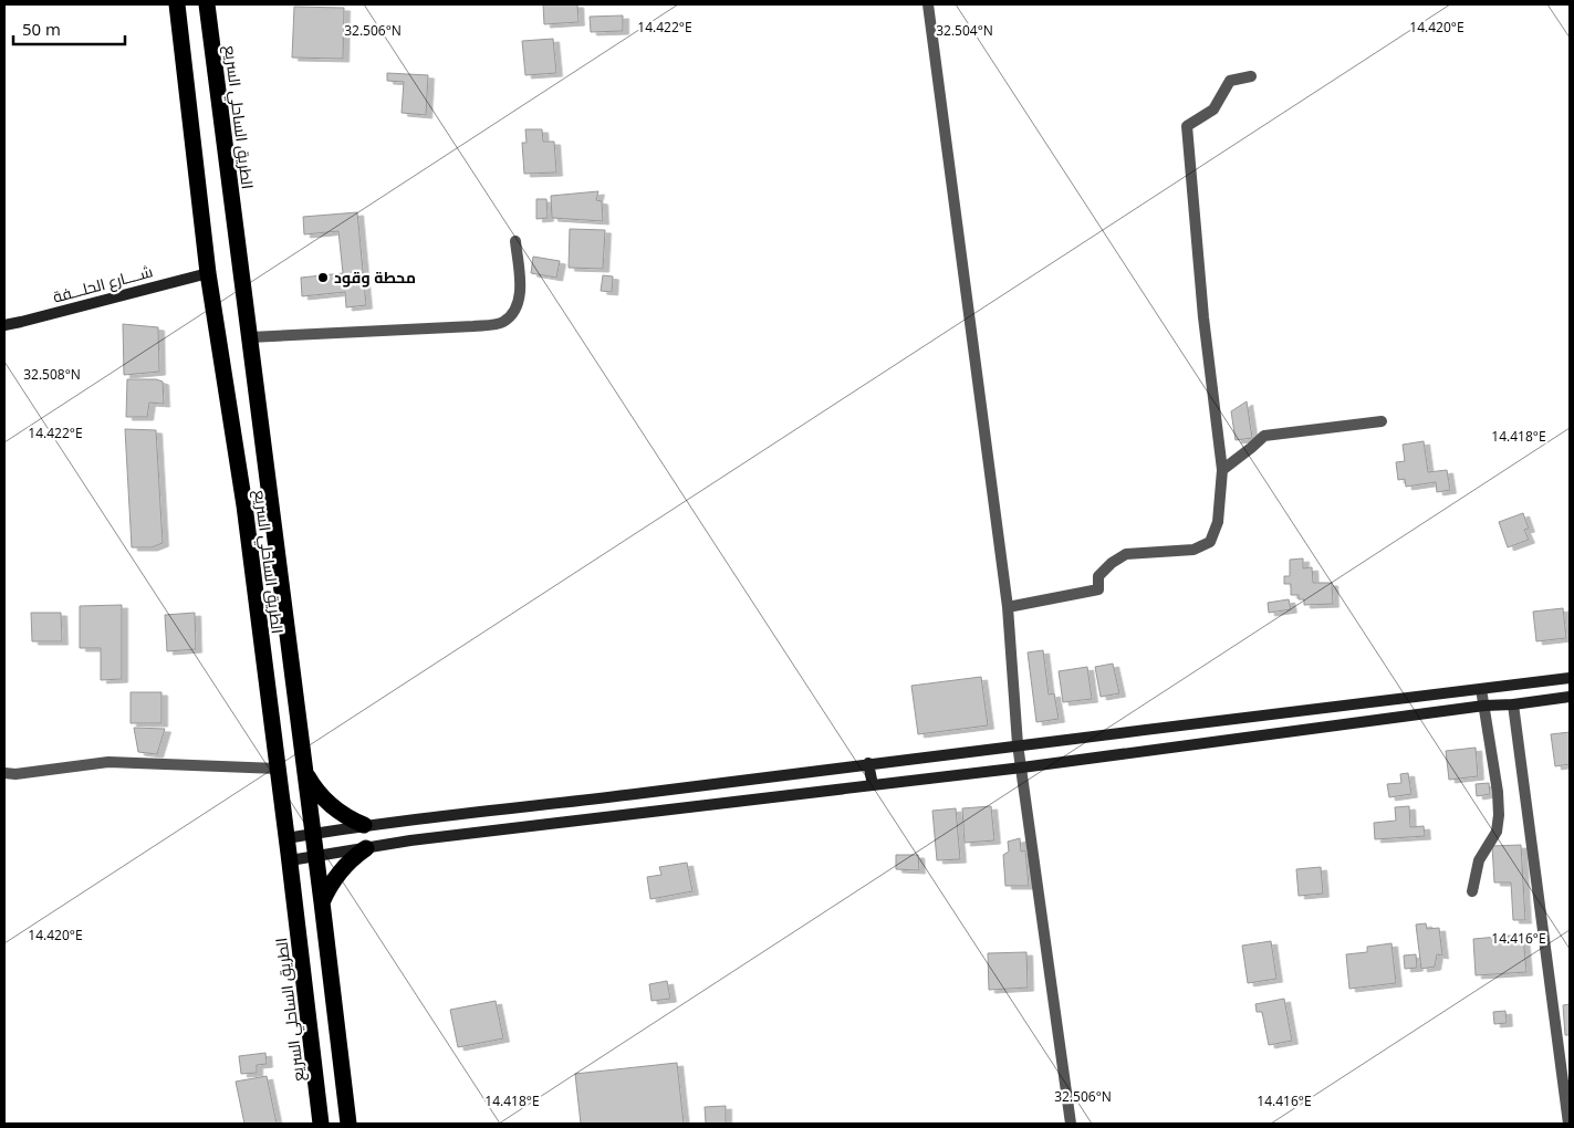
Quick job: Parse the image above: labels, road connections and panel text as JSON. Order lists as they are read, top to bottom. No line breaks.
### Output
{"streets":{"highway":["الطريق الساحلي السريع"],"street":["شــــارع الحلـــفة"]},"crossings":[["الطريق الساحلي السريع","شــــارع الحلـــفة"]],"places":["محطة وقود"],"scale_bar":"50 m","coordinates":["14.422°E","14.420°E","32.506°N","32.504°N","32.508°N","14.418°E","14.416°E"]}
